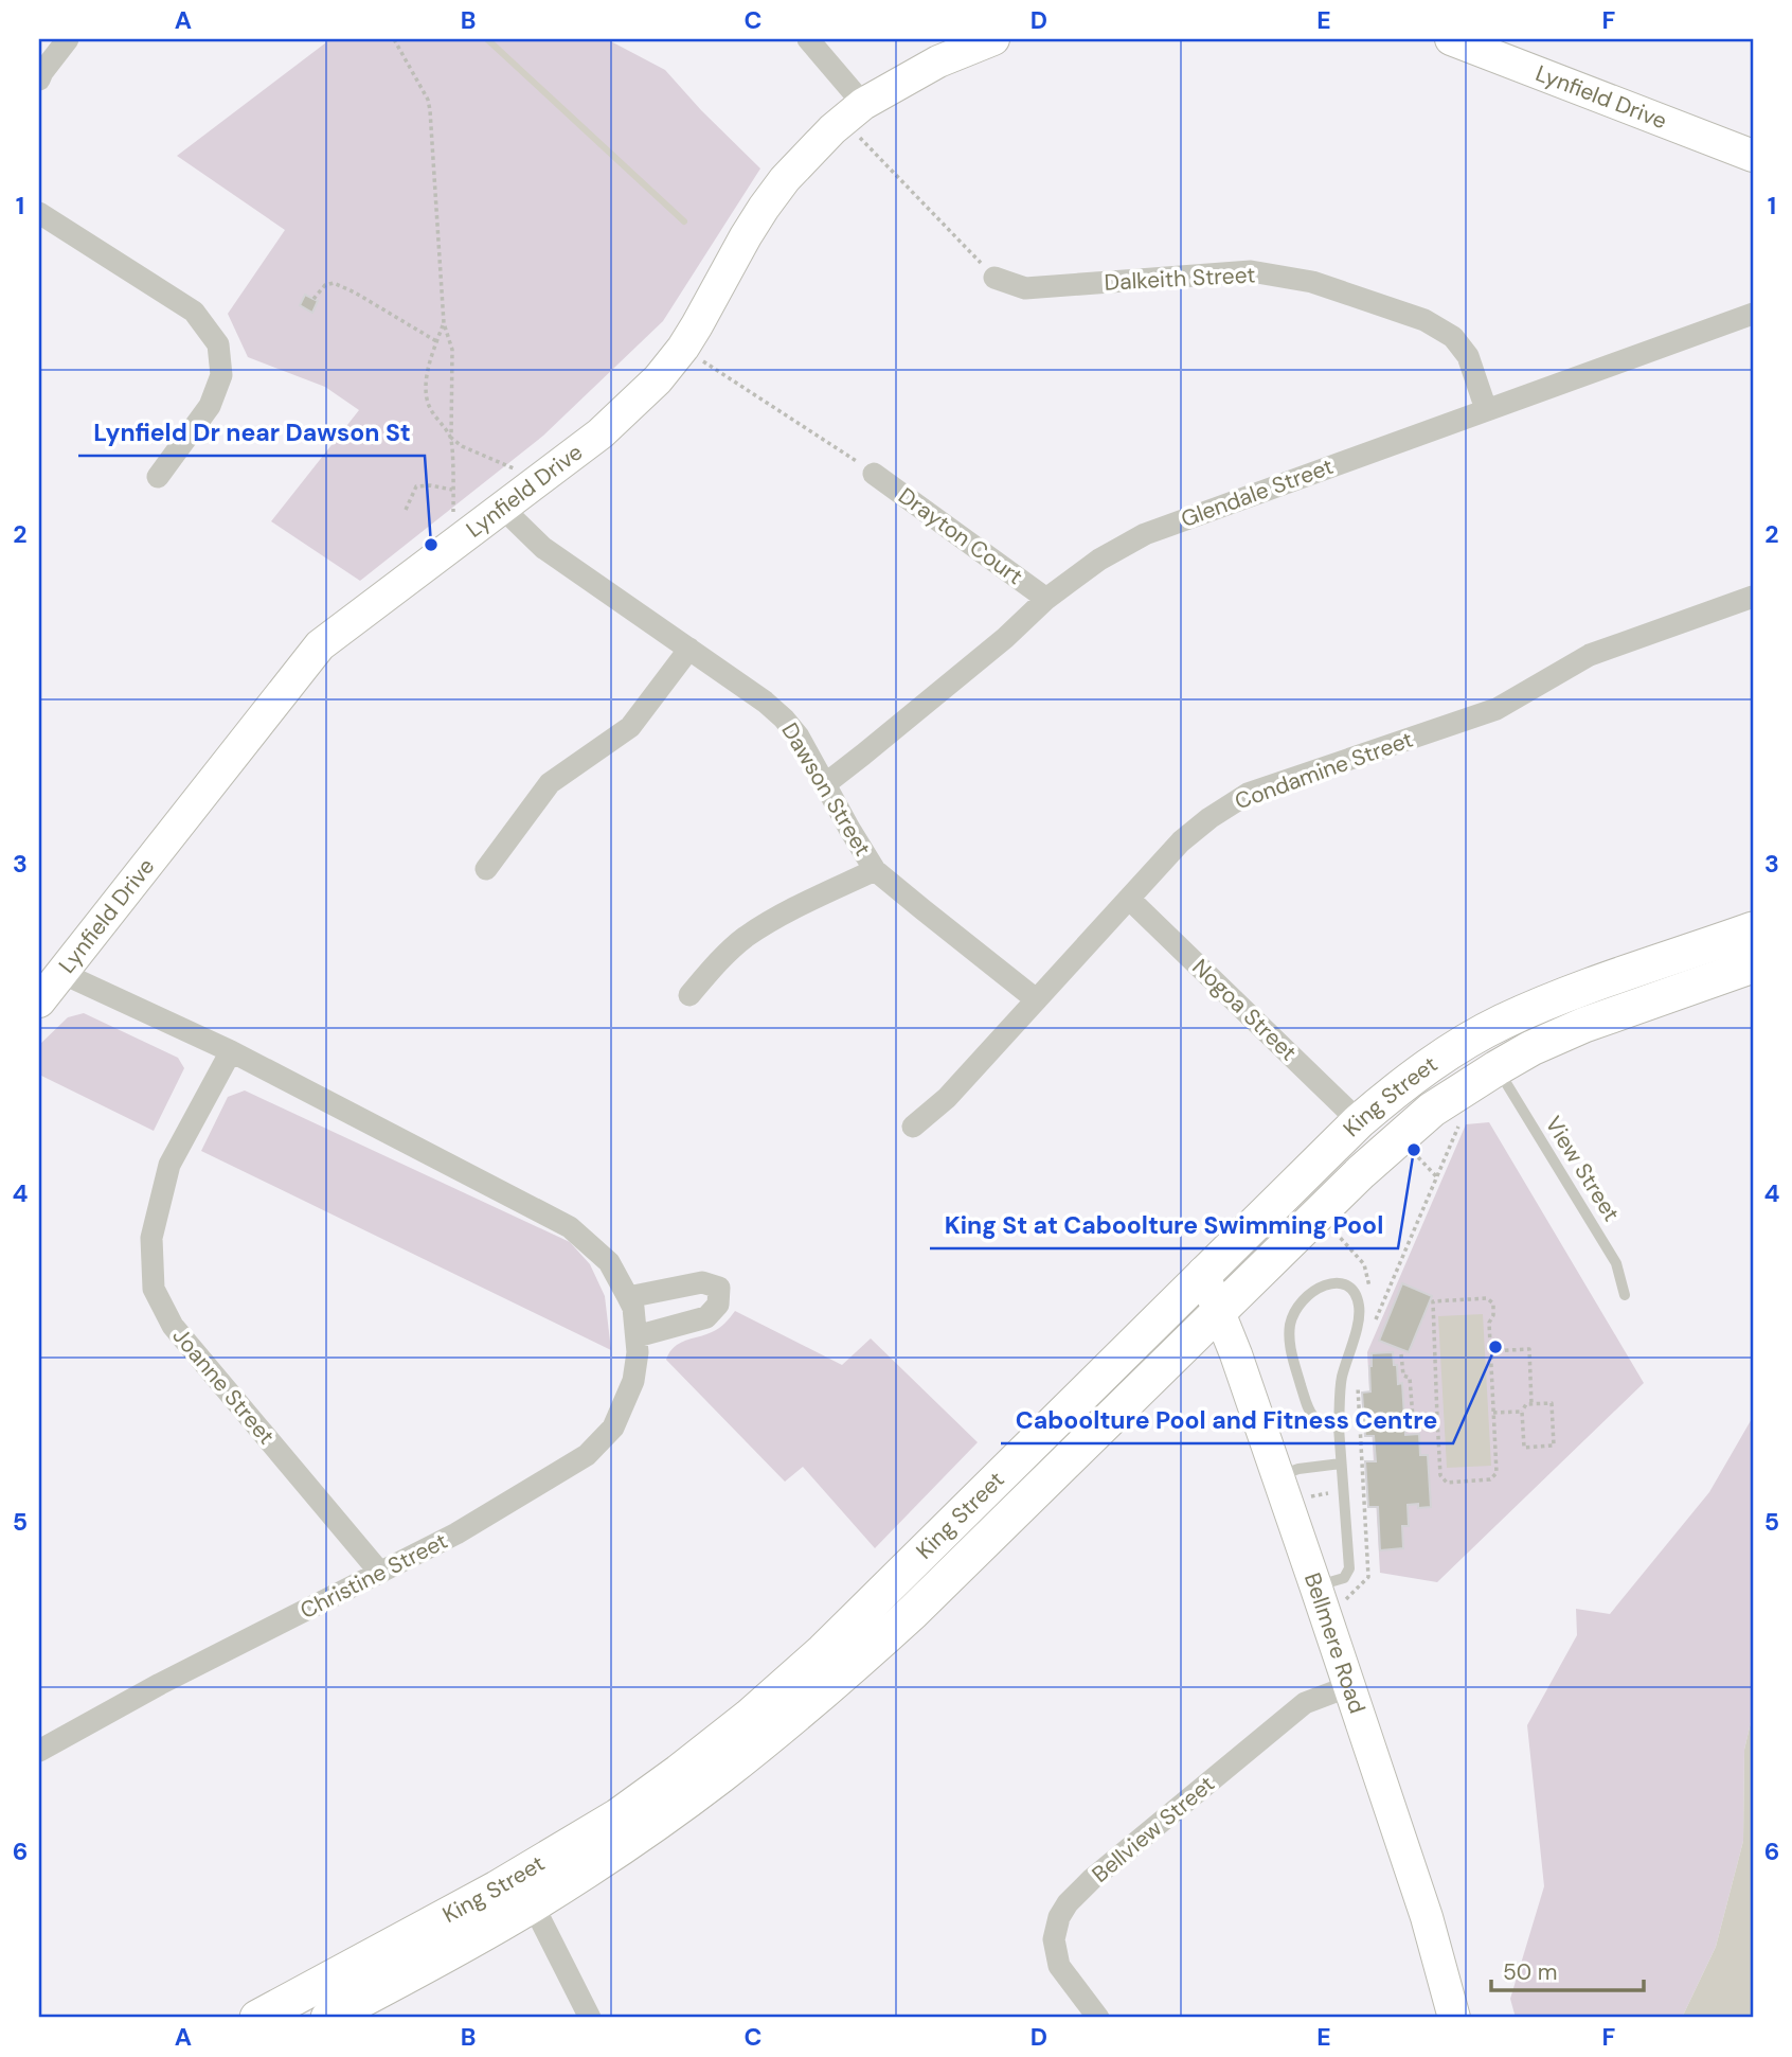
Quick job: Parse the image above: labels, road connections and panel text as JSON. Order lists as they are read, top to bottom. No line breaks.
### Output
{"streets":{"main road":["King Street"],"street":["Lynfield Drive","Dalkeith Street","Glendale Street","Drayton Court","Condamine Street","Dawson Street","Nogoa Street","Joanne Street","Christine Street","Bellmere Road","Bellview Street"],"lane":["View Street"]},"crossings":[["Lynfield Drive","Dawson Street"],["Lynfield Drive","Christine Street"],["Dalkeith Street","Glendale Street"],["Glendale Street","Drayton Court"],["Glendale Street","Dawson Street"],["Condamine Street","Dawson Street"],["Condamine Street","Nogoa Street"],["Nogoa Street","King Street"],["King Street","View Street"],["King Street","Bellmere Road"],["Joanne Street","Christine Street"],["Bellmere Road","Bellview Street"]],"places":["Lynfield Dr near Dawson St","King St at Caboolture Swimming Pool","Caboolture Pool and Fitness Centre"],"scale_bar":"50 m","grid":{"columns":["A","B","C","D","E","F"],"rows":["1","2","3","4","5","6"]}}
